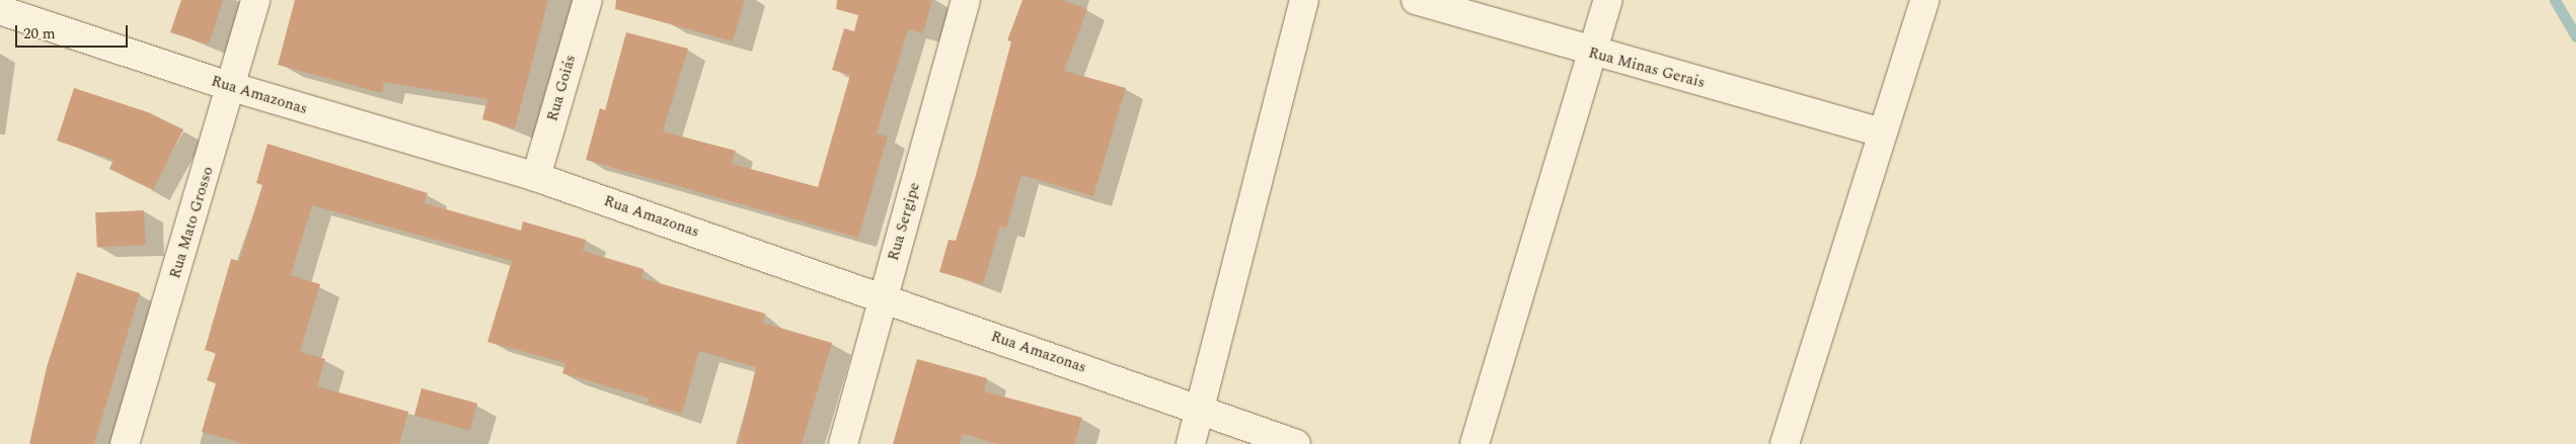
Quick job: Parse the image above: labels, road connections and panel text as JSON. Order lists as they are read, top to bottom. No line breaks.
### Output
{"streets":{"street":["Rua Minas Gerais","Rua Goiás","Rua Amazonas","Rua Sergipe","Rua Mato Grosso"]},"crossings":[["Rua Goiás","Rua Amazonas"],["Rua Amazonas","Rua Sergipe"],["Rua Amazonas","Rua Mato Grosso"]],"scale_bar":"20 m"}
